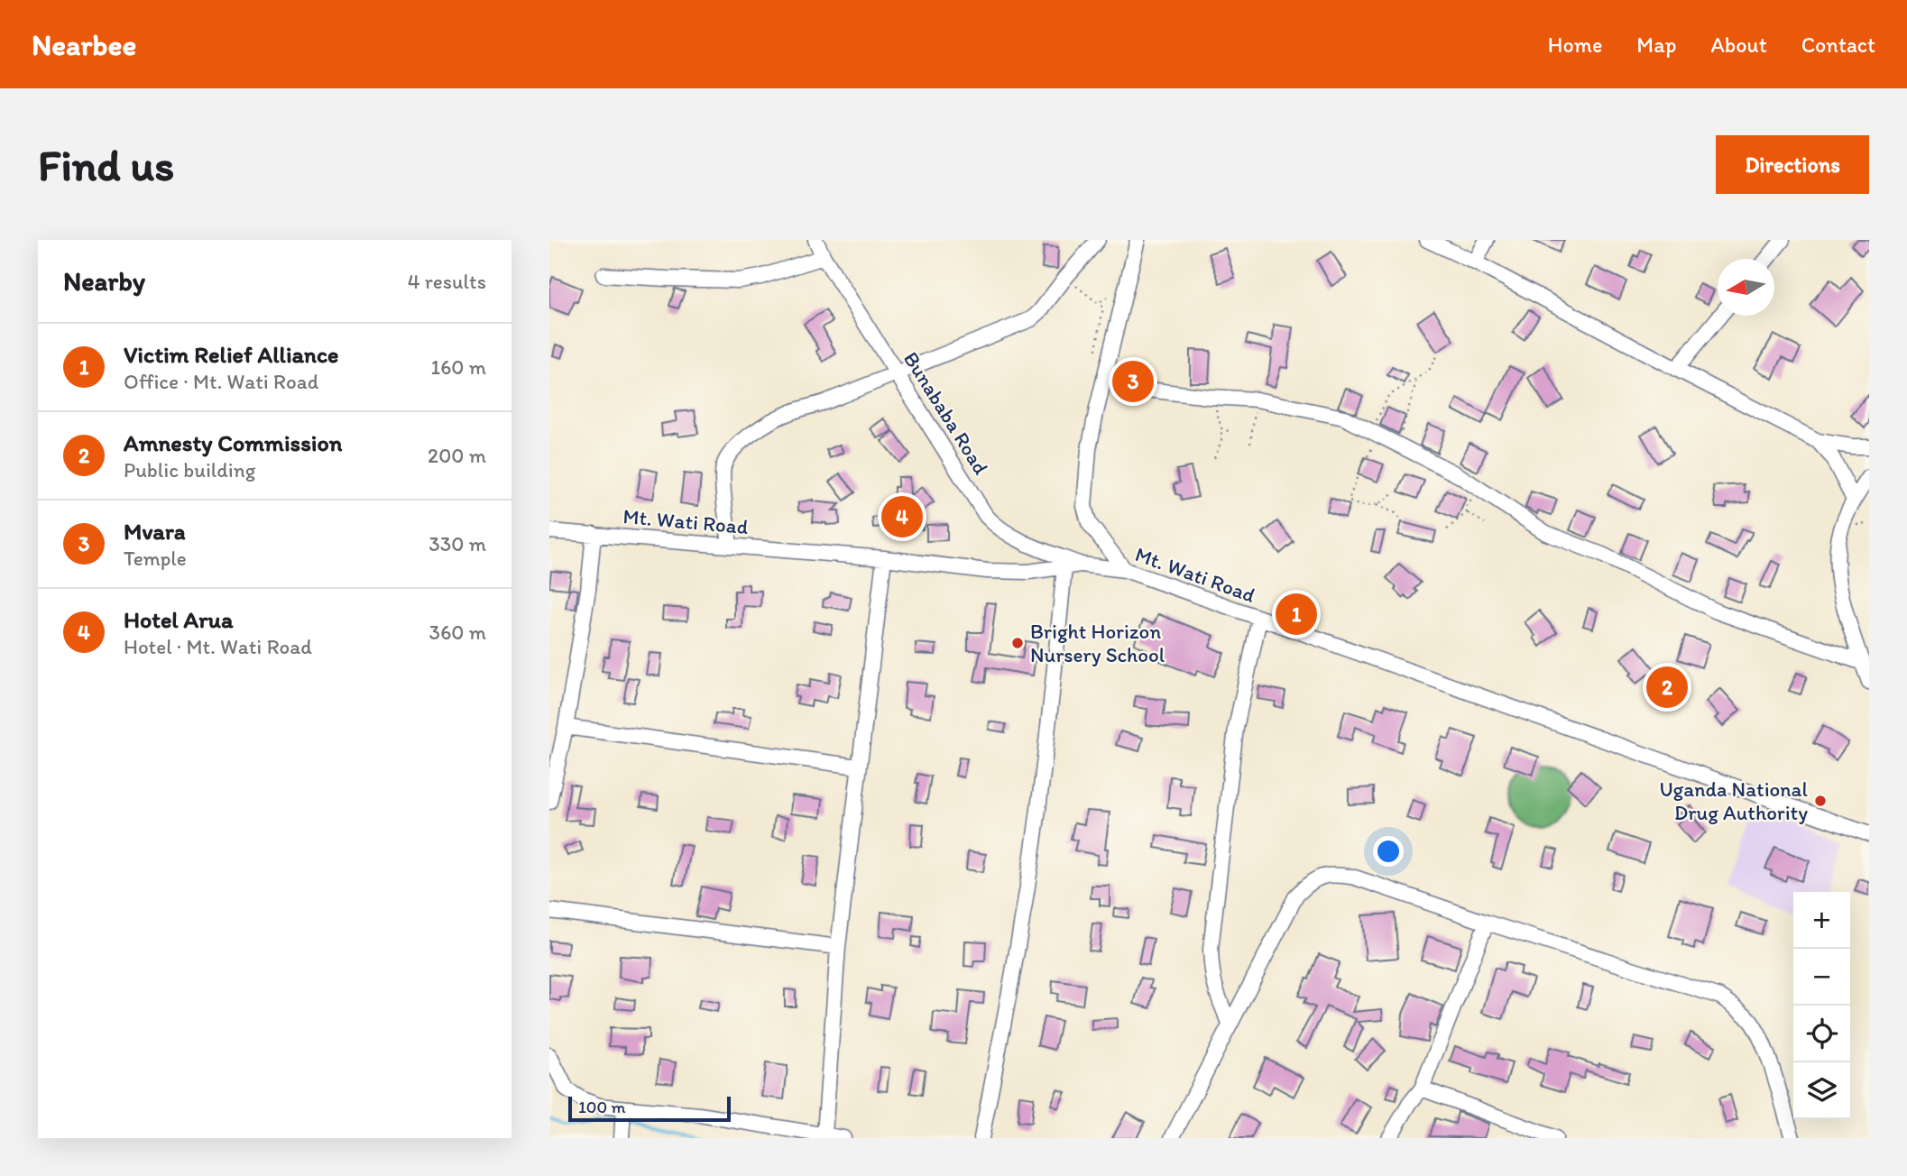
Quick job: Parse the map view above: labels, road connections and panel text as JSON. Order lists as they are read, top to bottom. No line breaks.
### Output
{"streets":{"street":["Bunababa Road","Mt. Wati Road"]},"crossings":[["Bunababa Road","Mt. Wati Road"]],"places":["Bright Horizon Nursery School","Uganda National Drug Authority"],"scale_bar":"100 m","north":"left","page":{"header":"Nearbee","nav":["Home","Map","About","Contact"],"buttons":"Directions","title":"Find us","heading":["Nearby","4 results"],"list":[{"mark":"1","name":"Victim Relief Alliance","note":"Office · Mt. Wati Road","value":"160 m"},{"mark":"2","name":"Amnesty Commission","note":"Public building","value":"200 m"},{"mark":"3","name":"Mvara","note":"Temple","value":"330 m"},{"mark":"4","name":"Hotel Arua","note":"Hotel · Mt. Wati Road","value":"360 m"}],"pins":["3","4","1","2"],"map_buttons":["+","−"],"scale":"100 m"}}
